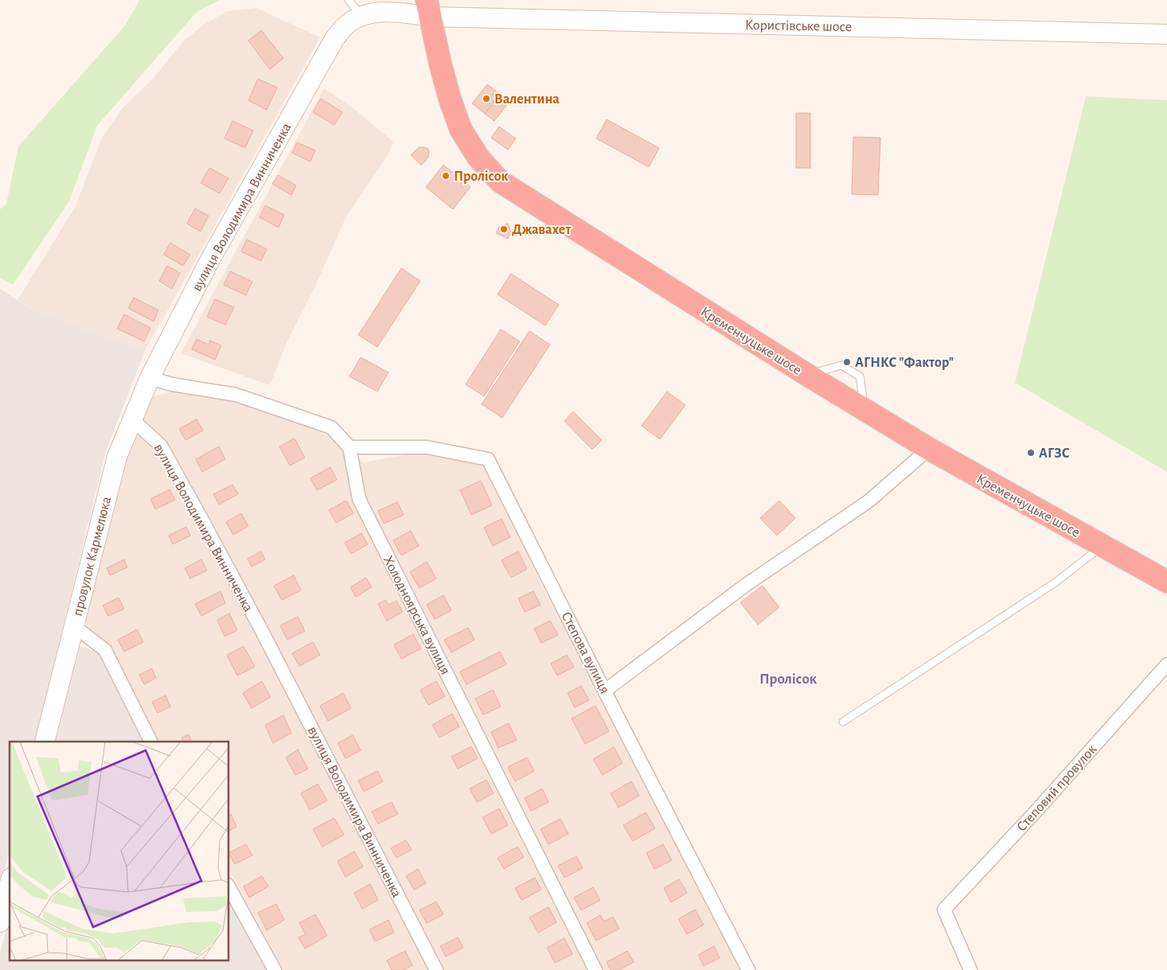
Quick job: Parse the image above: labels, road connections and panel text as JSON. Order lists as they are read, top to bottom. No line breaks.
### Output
{"streets":{"highway":["Кременчуцьке шосе"],"street":["Користівське шосе","вулиця Володимира Винниченка","провулок Кармелюка","Холодноярська вулиця","Степова вулиця","Степовий провулок"]},"crossings":[["Користівське шосе","вулиця Володимира Винниченка"],["Користівське шосе","Кременчуцьке шосе"],["вулиця Володимира Винниченка","Кременчуцьке шосе"],["вулиця Володимира Винниченка","провулок Кармелюка"],["Холодноярська вулиця","Степова вулиця"]],"districts":["Пролісок"],"places":["Валентина","Пролісок","Джавахет","АГНКС \"Фактор\"","АГЗС"]}
